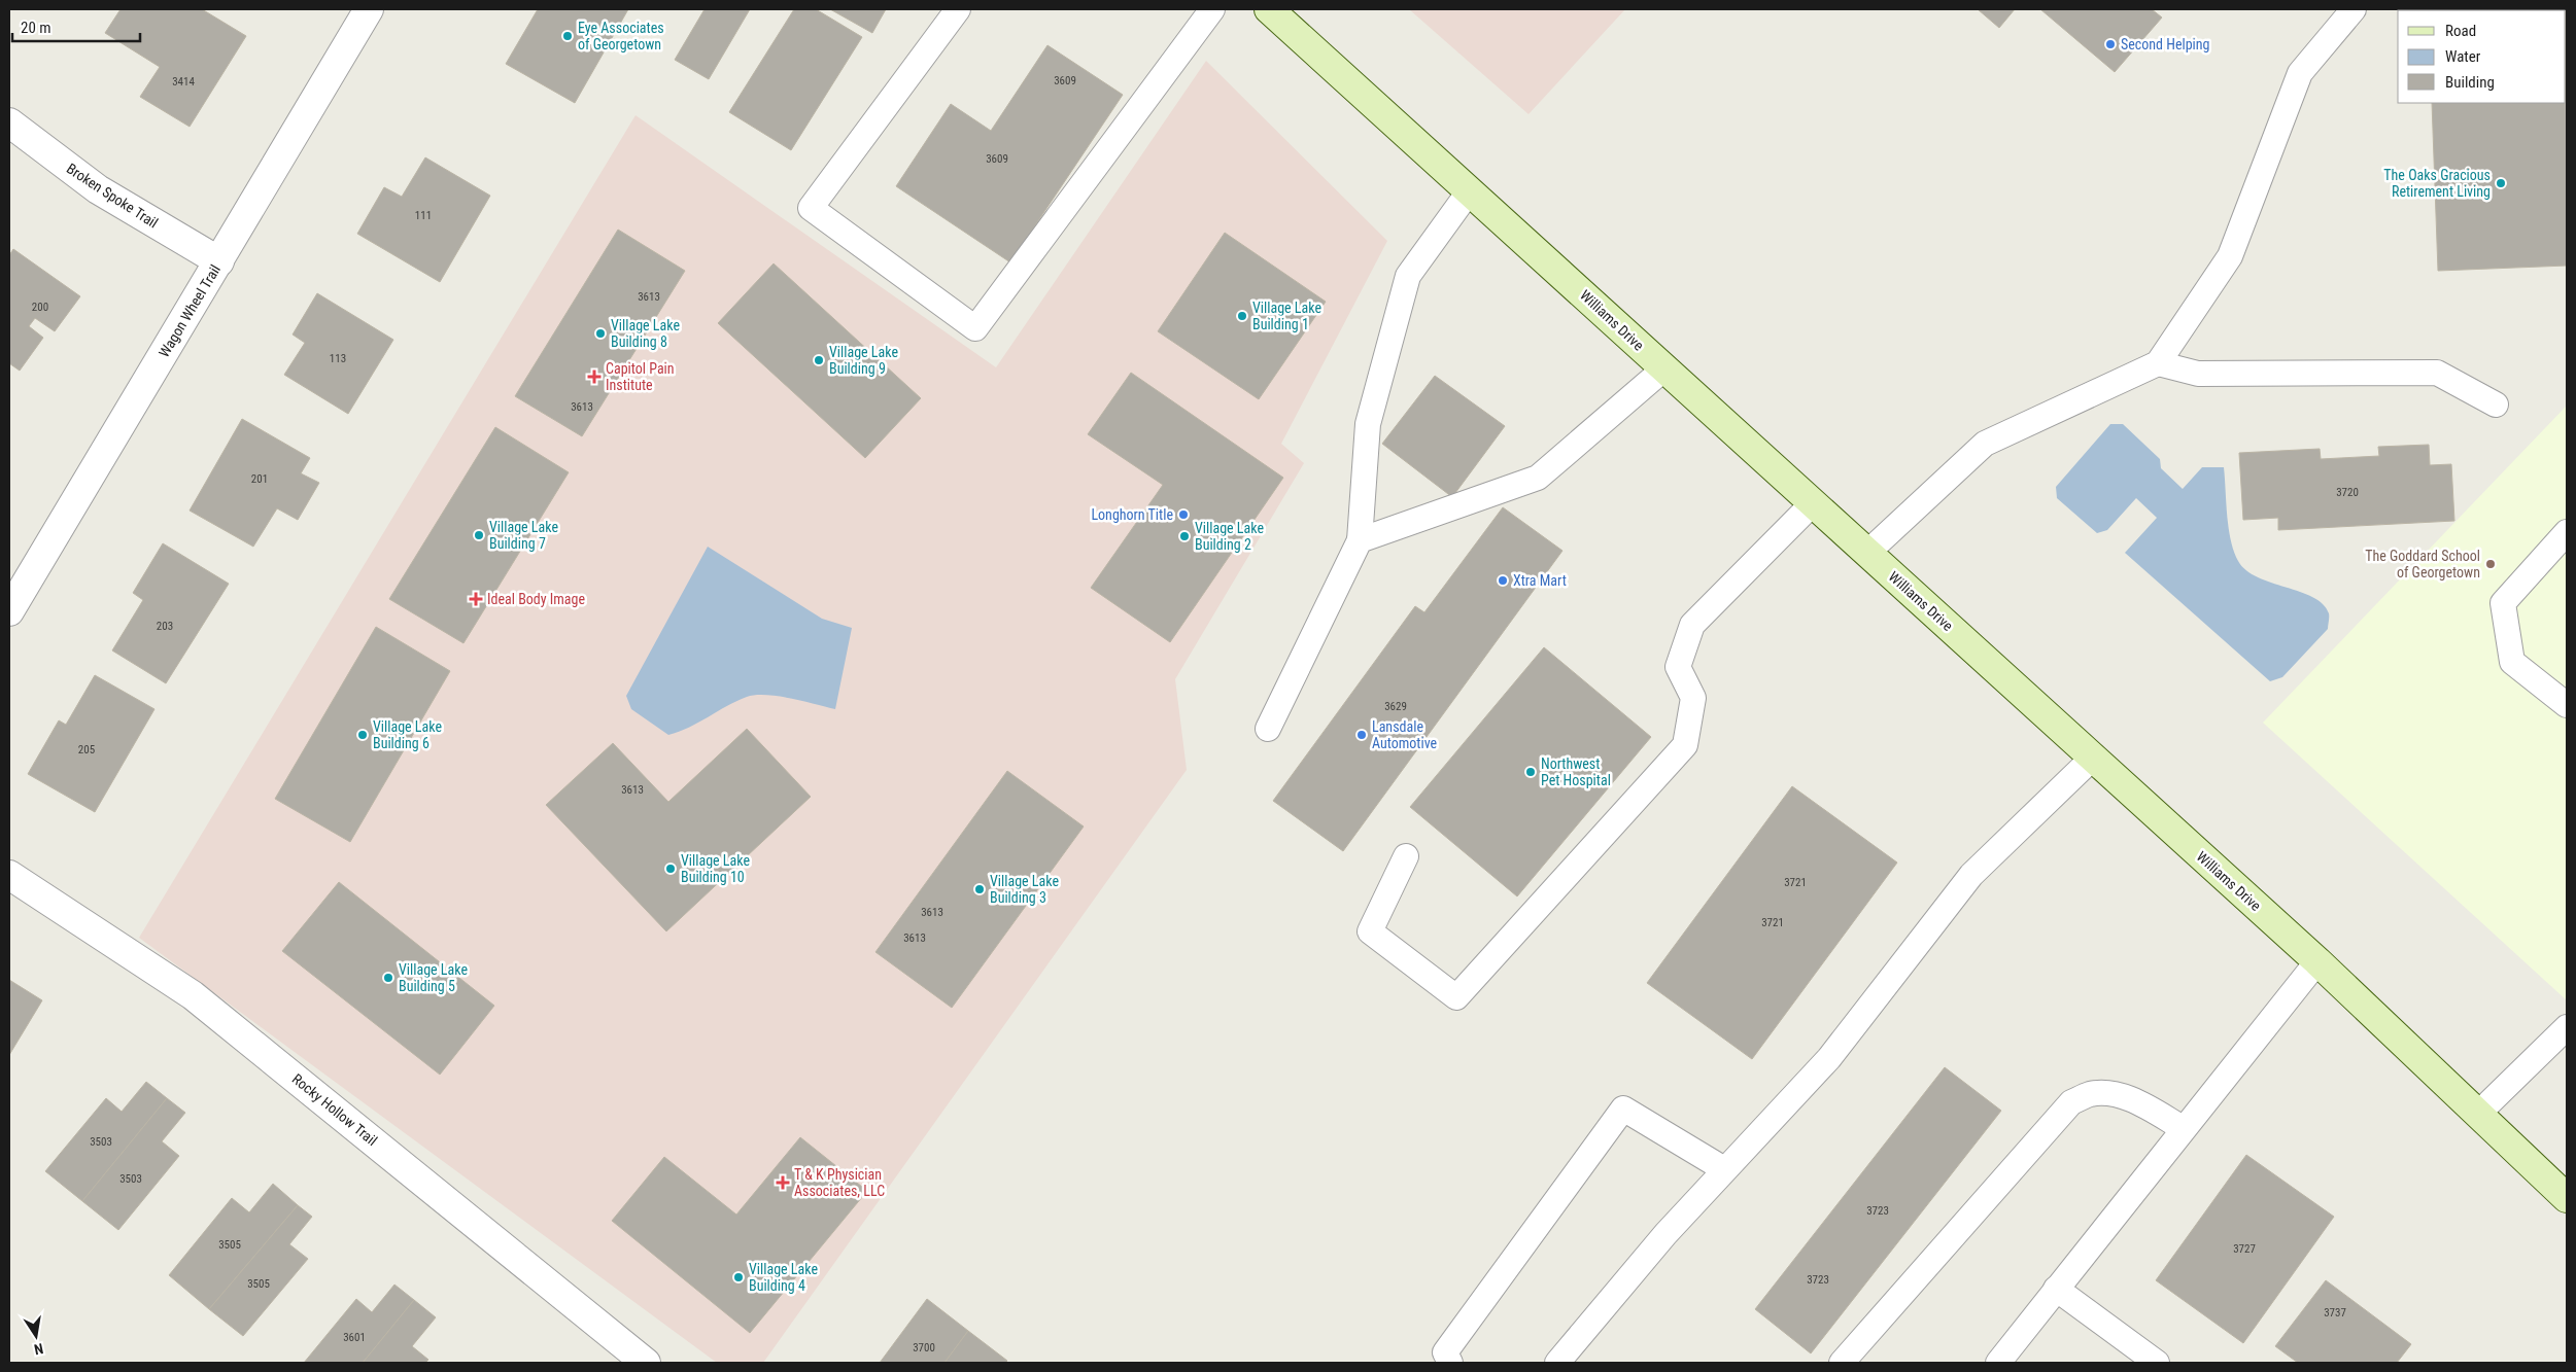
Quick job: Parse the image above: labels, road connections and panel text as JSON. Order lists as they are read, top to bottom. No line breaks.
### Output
{"streets":{"main road":["Williams Drive"],"street":["Broken Spoke Trail","Wagon Wheel Trail","Rocky Hollow Trail"]},"crossings":[["Broken Spoke Trail","Wagon Wheel Trail"]],"places":{"other":["Eye Associates of Georgetown","Second Helping","The Oaks Gracious Retirement Living","Village Lake Building 1","Village Lake Building 8","Village Lake Building 9","Longhorn Title","Village Lake Building 7","Village Lake Building 2","The Goddard School of Georgetown","Xtra Mart","Village Lake Building 6","Lansdale Automotive","Northwest Pet Hospital","Village Lake Building 10","Village Lake Building 3","Village Lake Building 5","Village Lake Building 4"],"health":["Capitol Pain Institute","Ideal Body Image","T & K Physician Associates, LLC"]},"house_numbers":["3609","3414","3609","111","3613","200","113","3613","201","3720","203","3629","205","3613","3721","3613","3721","3613","3503","3503","3723","3505","3727","3723","3505","3737","3601","3700"],"legend":["Road","Water","Building"],"scale_bar":"20 m","north":"bottom"}
